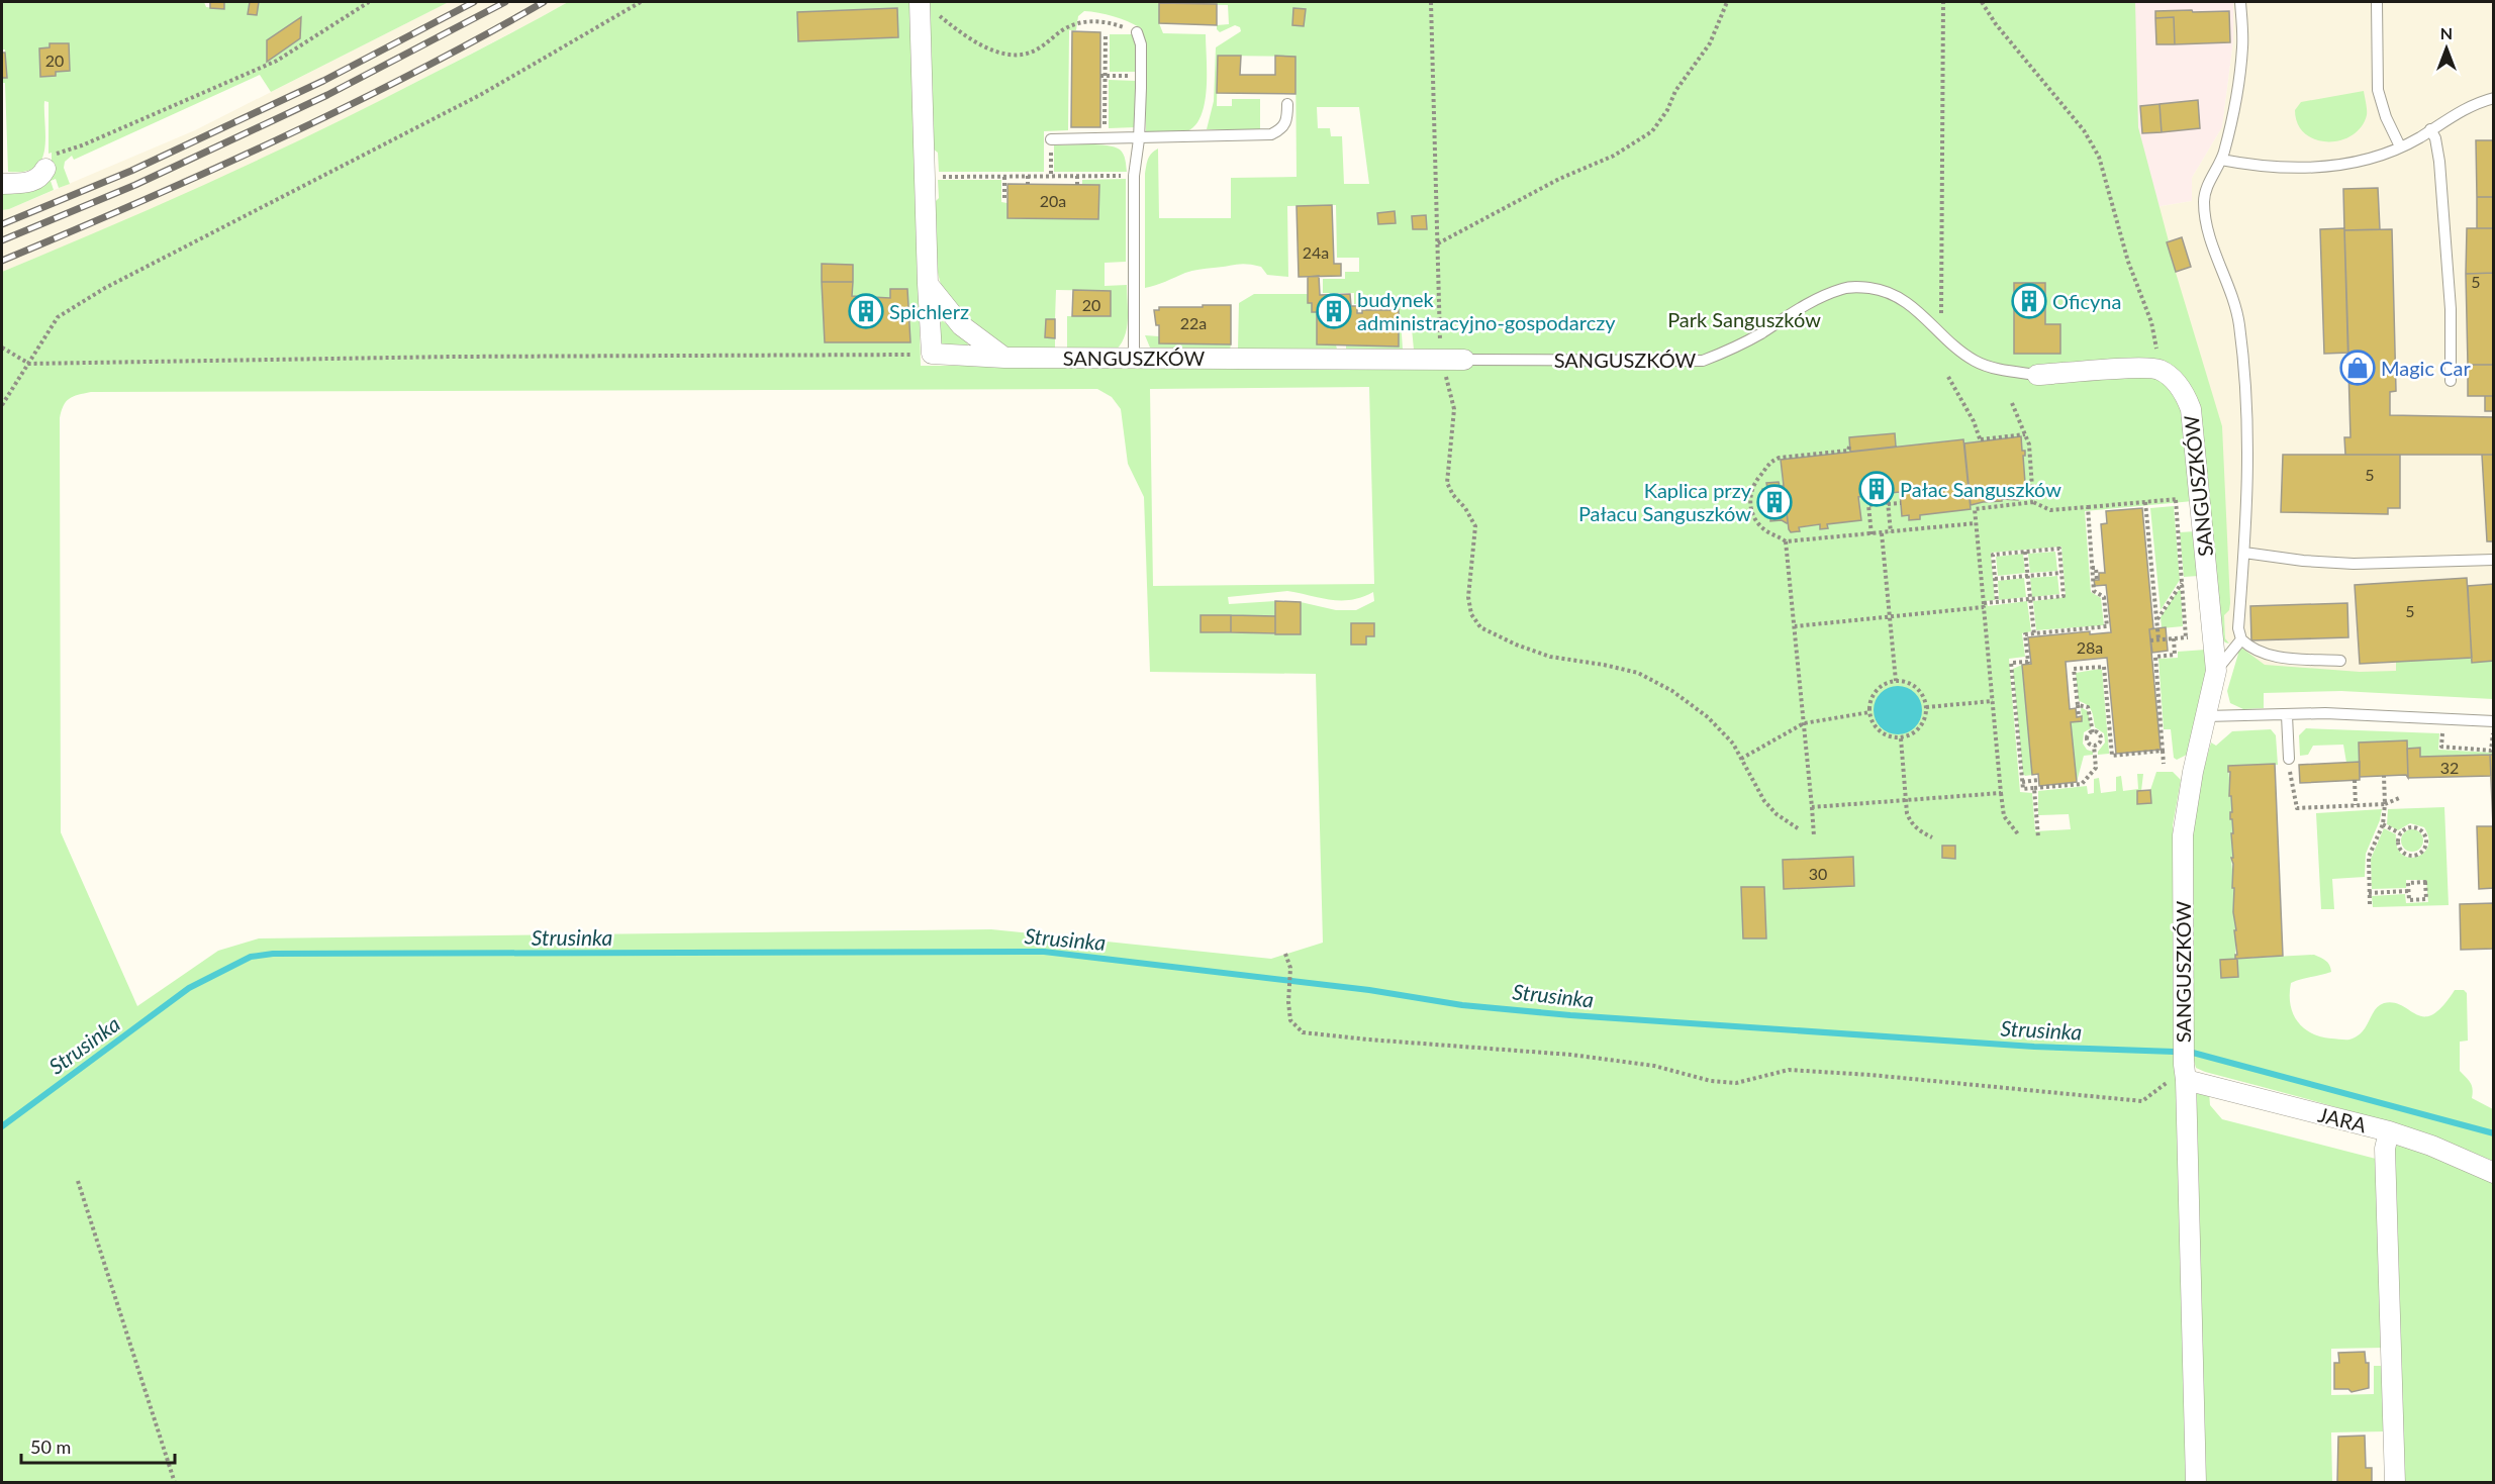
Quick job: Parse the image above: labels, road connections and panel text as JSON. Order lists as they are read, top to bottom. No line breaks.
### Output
{"streets":{"street":["SANGUSZKÓW","JARA"]},"crossings":[["SANGUSZKÓW","JARA"]],"water":["Strusinka"],"parks":["Park Sanguszków"],"places":{"building":["Oficyna","Spichlerz","budynek administracyjno-gospodarczy","Pałac Sanguszków","Kaplica przy Pałacu Sanguszków"],"shop":["Magic Car"]},"house_numbers":["20","20a","24a","5","20","22a","5","5","28a","32","30"],"scale_bar":"50 m","north":"top"}
